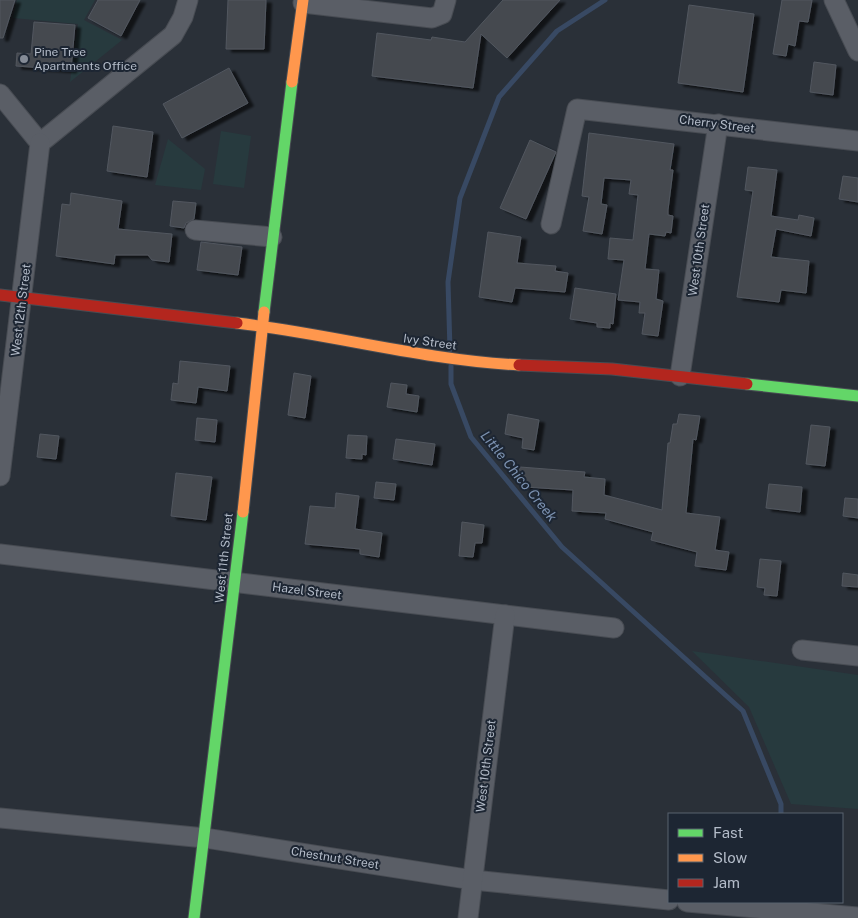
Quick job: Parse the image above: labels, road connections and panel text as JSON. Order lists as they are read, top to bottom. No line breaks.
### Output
{"streets":{"street":["Cherry Street","West 10th Street","West 12th Street","Ivy Street","West 11th Street","Hazel Street","Chestnut Street"]},"crossings":[["Cherry Street","West 10th Street"],["West 10th Street","Ivy Street"],["West 10th Street","Hazel Street"],["West 10th Street","Chestnut Street"],["West 12th Street","Ivy Street"],["Ivy Street","West 11th Street"],["West 11th Street","Hazel Street"],["West 11th Street","Chestnut Street"]],"water":["Little Chico Creek"],"places":["Pine Tree Apartments Office"],"legend":["Fast","Slow","Jam"]}
